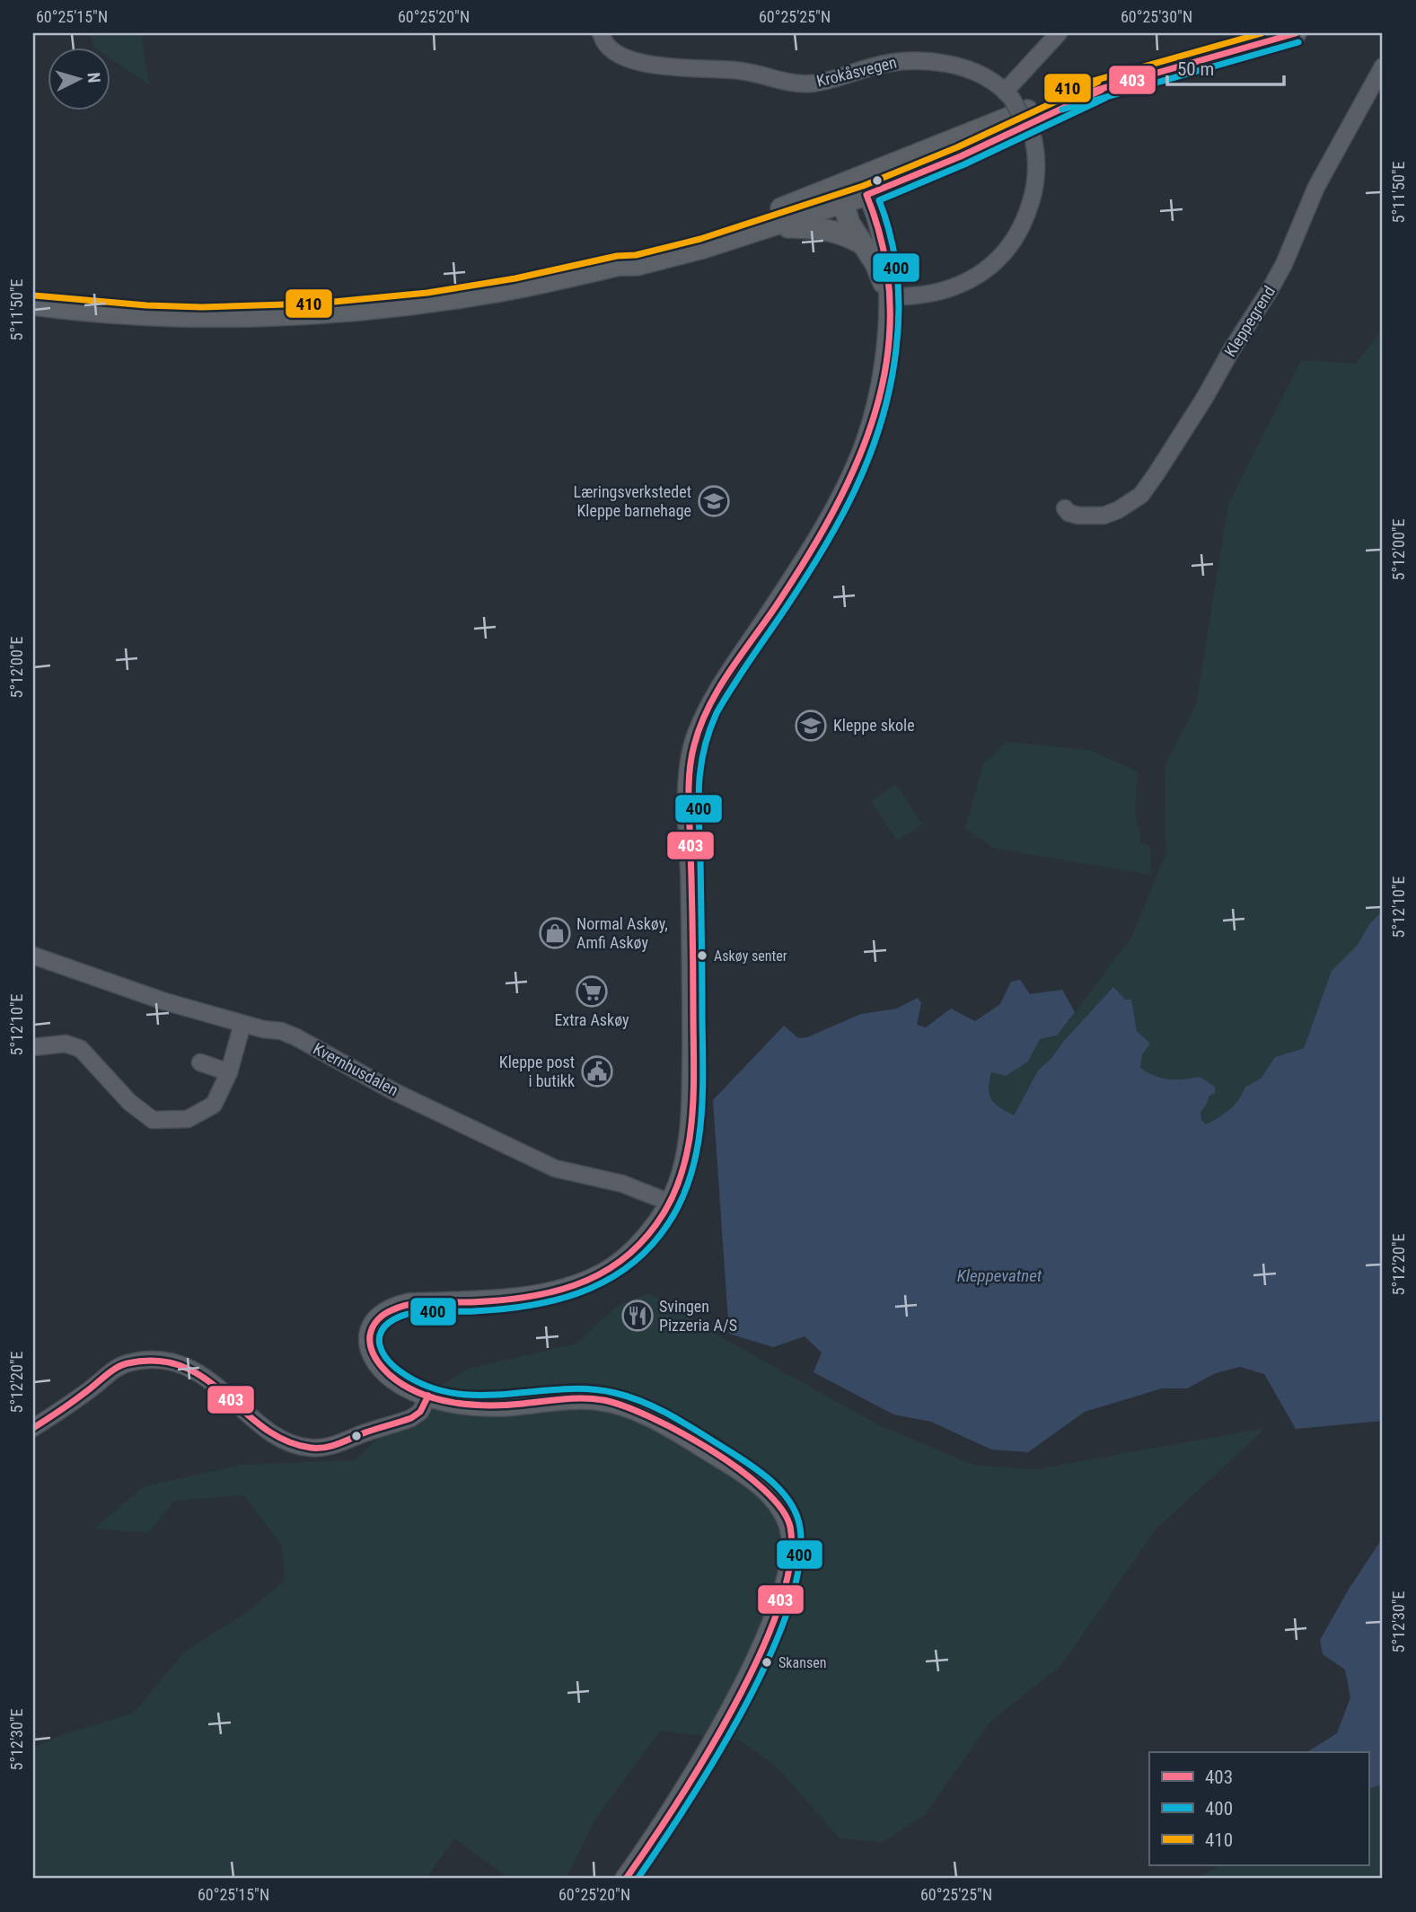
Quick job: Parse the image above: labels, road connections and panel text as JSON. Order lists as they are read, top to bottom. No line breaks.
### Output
{"streets":{"street":["Krokåsvegen","Kleppegrend","Kvernhusdalen"]},"water":["Kleppevatnet"],"places":{"school or university":["Læringsverkstedet Kleppe barnehage","Kleppe skole"],"shop":["Normal Askøy, Amfi Askøy"],"other":["Askøy senter","Skansen"],"supermarket":["Extra Askøy"],"public building":["Kleppe post i butikk"],"restaurant":["Svingen Pizzeria A/S"]},"lines":["transit line 403","transit line 410","transit line 400"],"legend":["403","400","410"],"scale_bar":"50 m","north":"right","coordinates":["60°25'15\"N","60°25'20\"N","60°25'25\"N","60°25'30\"N","5°11'50\"E","5°12'00\"E","5°12'10\"E","5°12'20\"E","5°12'30\"E"]}
